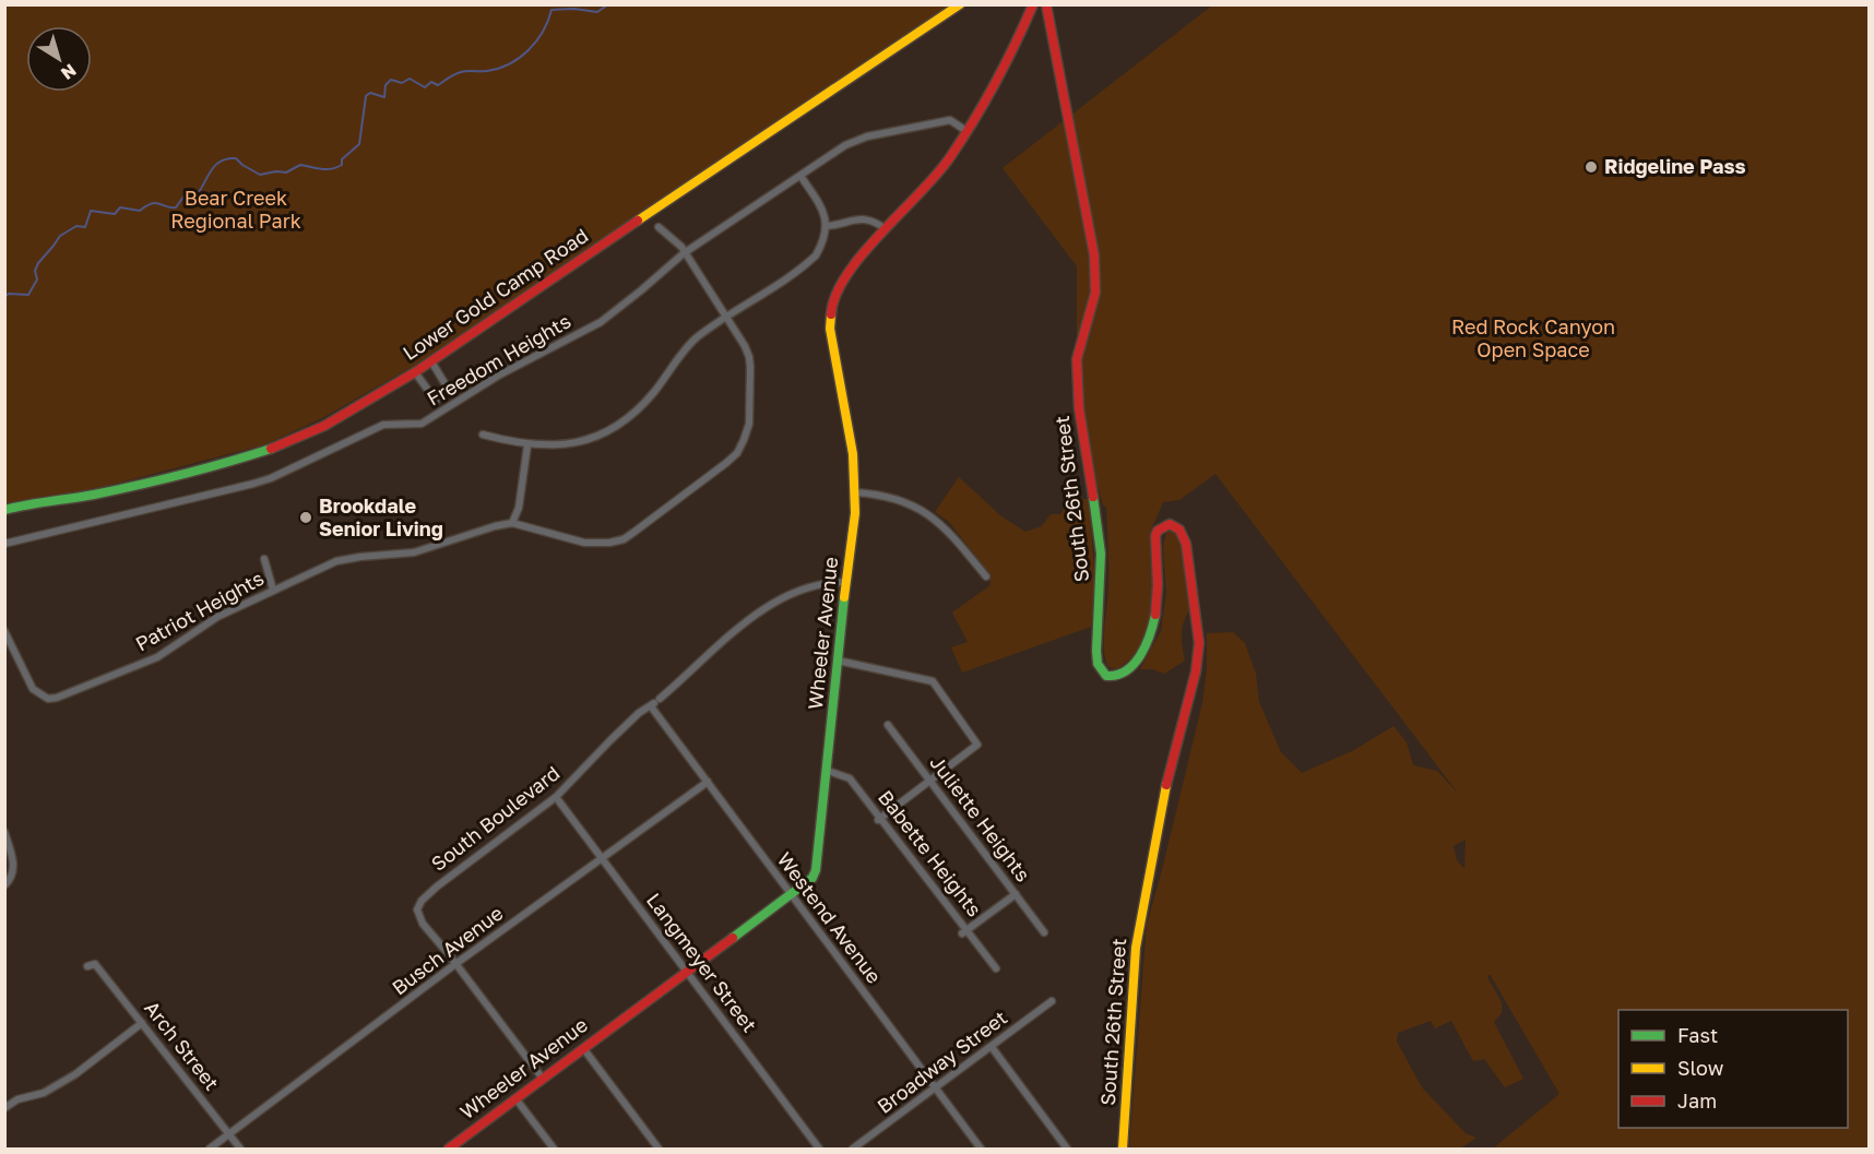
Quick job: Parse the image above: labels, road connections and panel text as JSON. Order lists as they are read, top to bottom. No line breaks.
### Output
{"streets":{"street":["Lower Gold Camp Road","Freedom Heights","South 26th Street","Patriot Heights","Wheeler Avenue","South Boulevard","Juliette Heights","Babette Heights","Westend Avenue","Busch Avenue","Langmeyer Street","Arch Street","Broadway Street"]},"crossings":[["Freedom Heights","Patriot Heights"],["Freedom Heights","Wheeler Avenue"],["Wheeler Avenue","South Boulevard"],["Wheeler Avenue","Babette Heights"],["Wheeler Avenue","Westend Avenue"],["Wheeler Avenue","Langmeyer Street"],["South Boulevard","Westend Avenue"],["South Boulevard","Busch Avenue"],["South Boulevard","Langmeyer Street"],["Westend Avenue","Busch Avenue"],["Westend Avenue","Broadway Street"],["Busch Avenue","Langmeyer Street"],["Busch Avenue","Arch Street"]],"parks":["Bear Creek Regional Park","Red Rock Canyon Open Space"],"places":["Ridgeline Pass","Brookdale Senior Living"],"legend":["Fast","Slow","Jam"],"north":"bottom right"}
